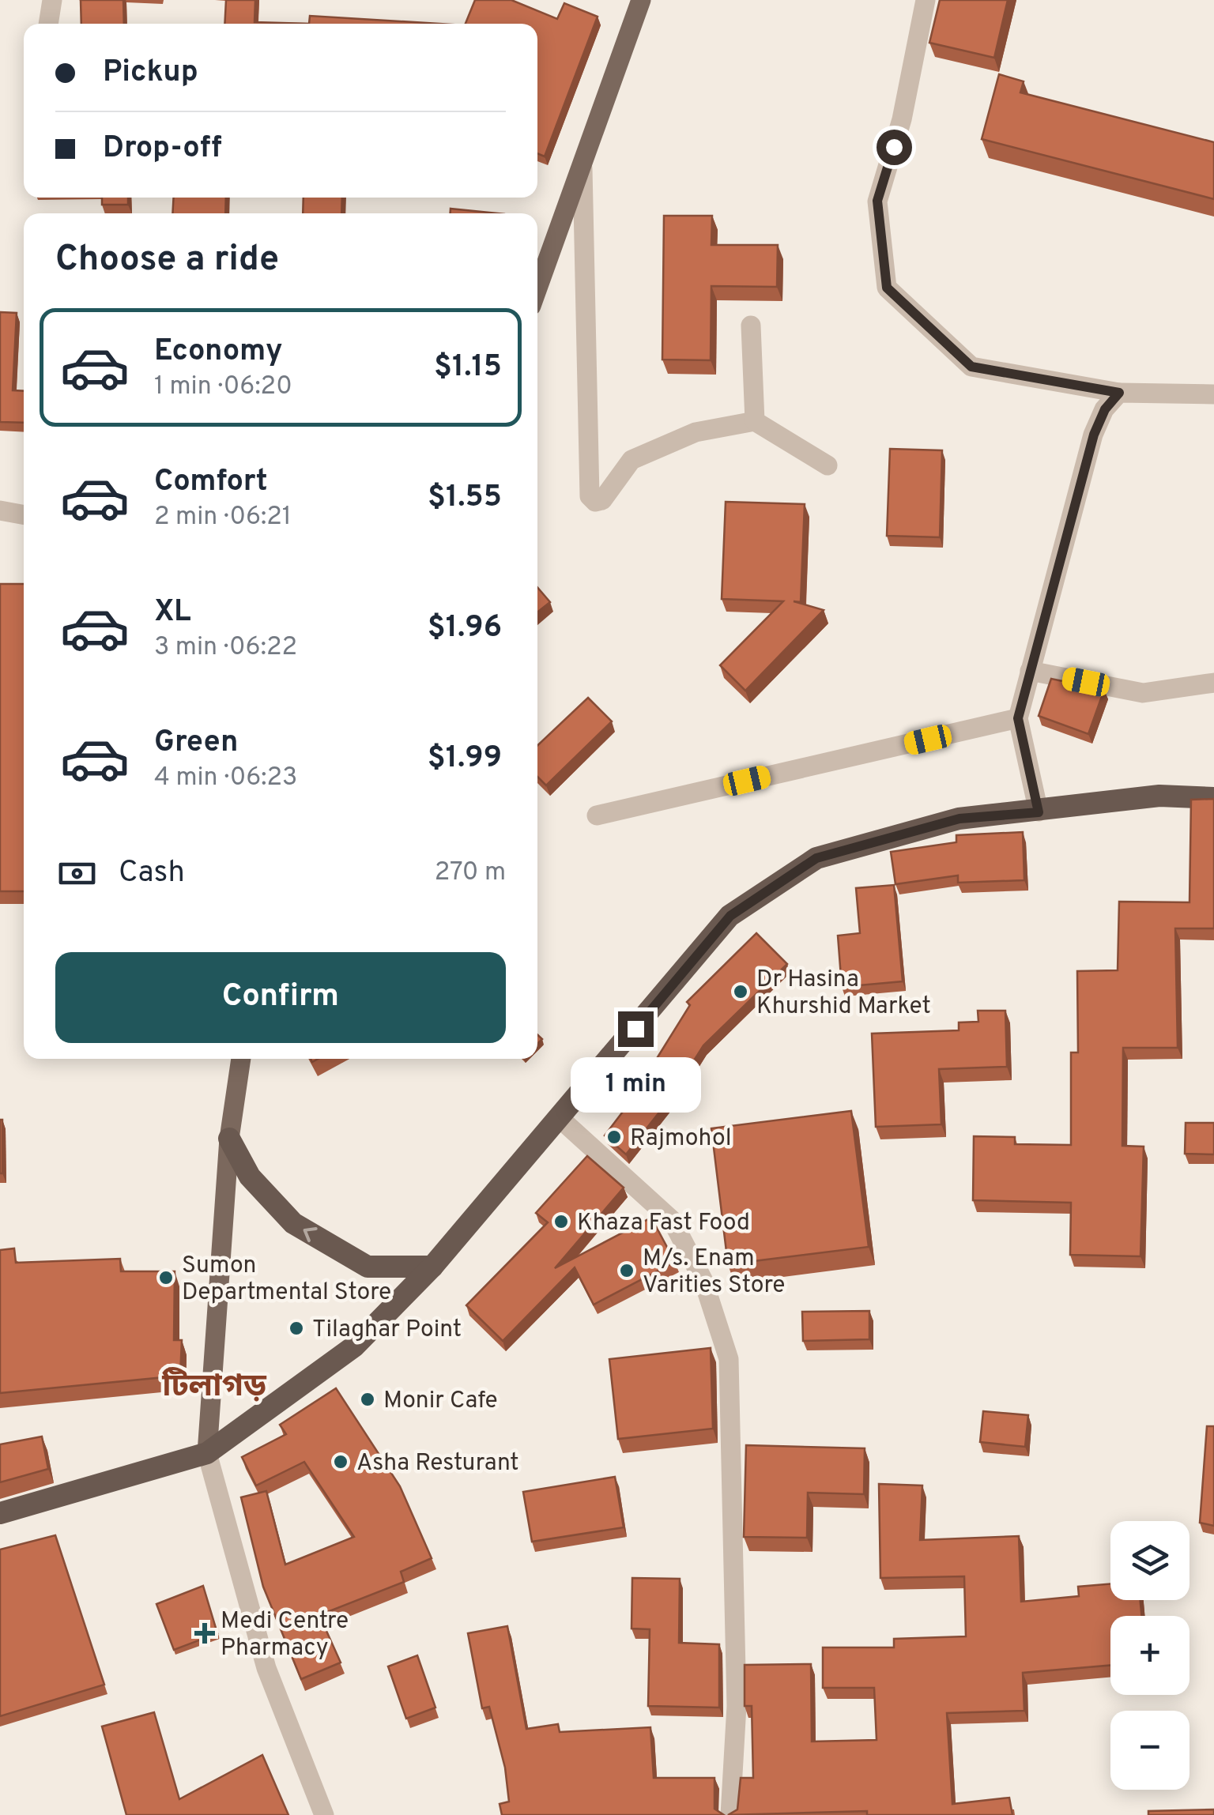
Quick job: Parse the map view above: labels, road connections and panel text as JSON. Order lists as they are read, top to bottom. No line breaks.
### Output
{"districts":["টিলাগড়"],"places":{"other":["Dr Hasina Khurshid Market","Rajmohol","Khaza Fast Food","M/s. Enam Varities Store","Sumon Departmental Store","Tilaghar Point","Monir Cafe","Asha Resturant"],"health":["Medi Centre Pharmacy"]},"page":{"banner":["Pickup","Drop-off"],"heading":"Choose a ride","list":[{"name":"Economy","note":"1 min · 06:20","value":"$1.15"},{"name":"Comfort","note":"2 min · 06:21","value":"$1.55"},{"name":"XL","note":"3 min · 06:22","value":"$1.96"},{"name":"Green","note":"4 min · 06:23","value":"$1.99"}],"pay":["Cash","270 m"],"buttons":"Confirm","bubble":"1 min","map_buttons":["+","−"]}}
